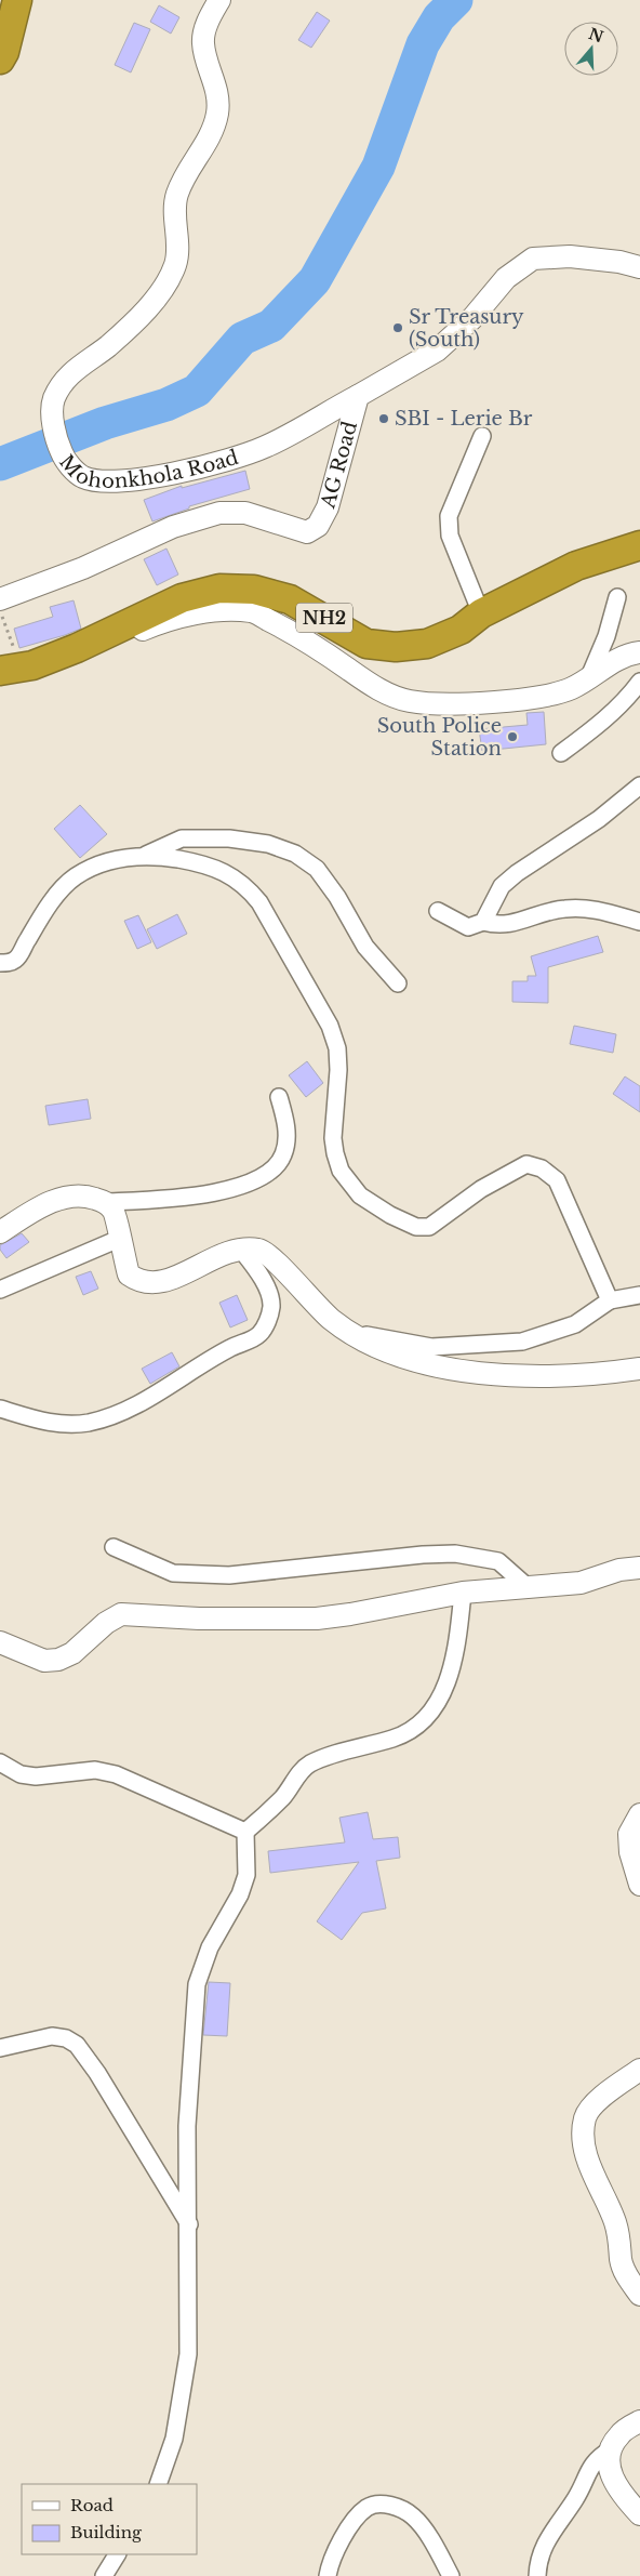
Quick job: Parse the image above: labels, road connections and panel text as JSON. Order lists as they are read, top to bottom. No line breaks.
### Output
{"streets":{"highway":["NH2"],"street":["Mohonkhola Road","AG Road"]},"crossings":[["Mohonkhola Road","AG Road"]],"places":["Sr Treasury (South)","SBI - Lerie Br","South Police Station"],"legend":["Road","Building"],"north":"top"}
